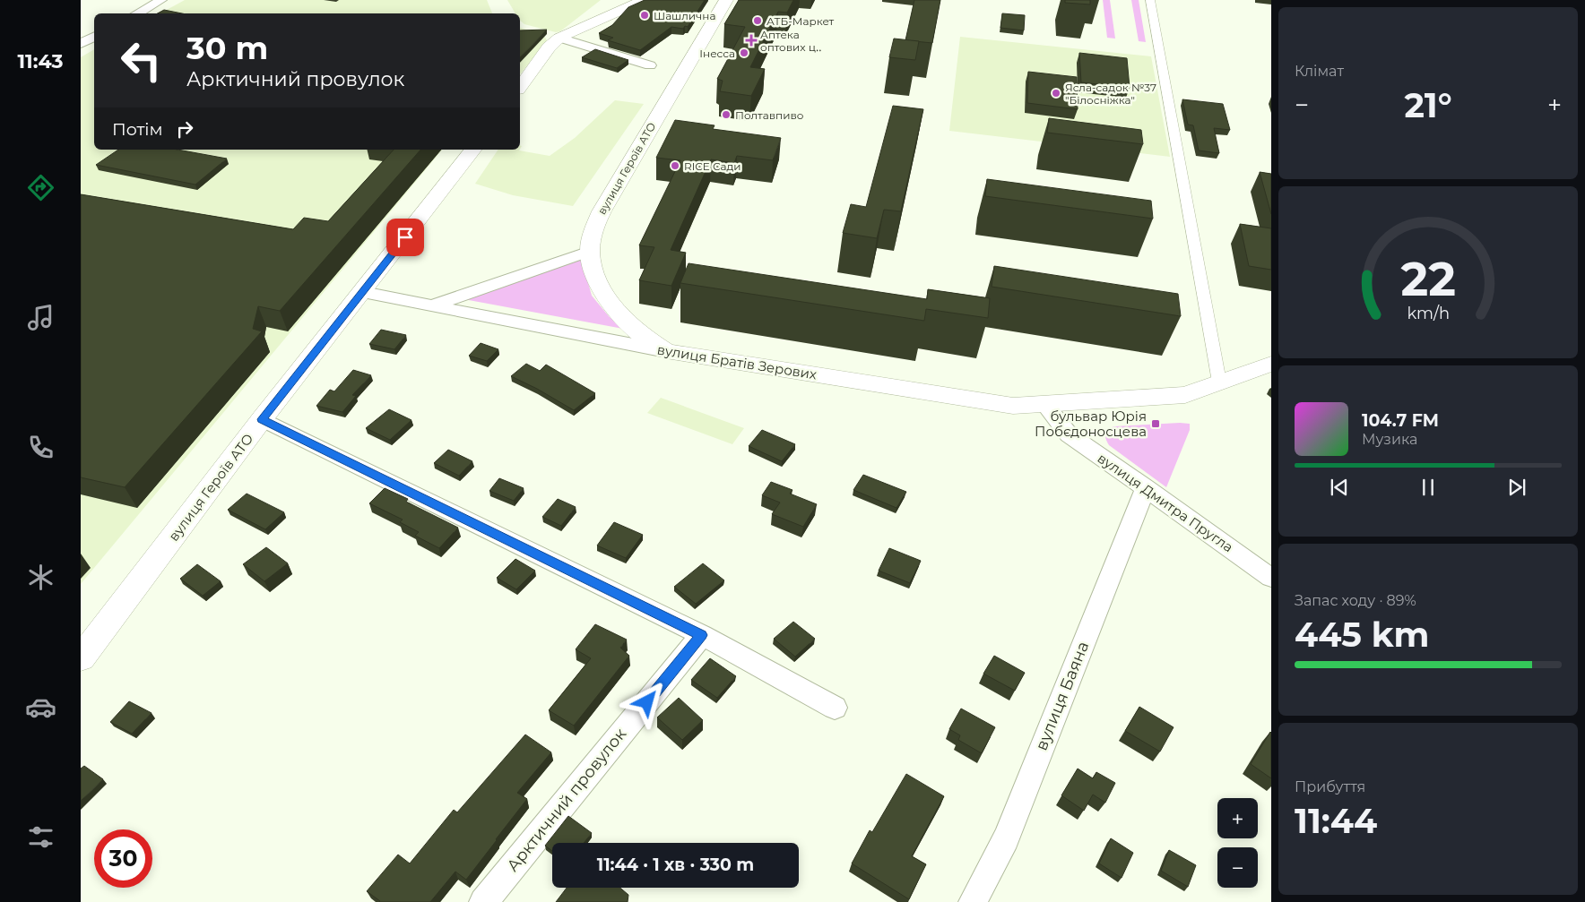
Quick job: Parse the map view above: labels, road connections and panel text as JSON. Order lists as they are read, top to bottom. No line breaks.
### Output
{"streets":{"street":["вулиця Героїв АТО","вулиця Братів Зерових","вулиця Дмитра Пругла","вулиця Баяна","Арктичний провулок"]},"crossings":[["вулиця Героїв АТО","вулиця Братів Зерових"],["вулиця Братів Зерових","вулиця Дмитра Пругла"],["вулиця Дмитра Пругла","вулиця Баяна"]],"places":{"other":["Шашлична","АТБ-Маркет","Інесса","Ясла-садок №37 \"Білосніжка\"","Полтавпиво","RICE Сади"],"health":["Аптека оптових ц‥"],"transit":["бульвар Юрія Побєдоносцева"]},"page":{"tabs":"11:43","tile":["Клімат",["Запас ходу · 89%","445 km"],["Прибуття","11:44"]],"turn":["30 m","Арктичний провулок"],"heat":["−","21°","+"],"then":"Потім","song":["104.7 FM","Музика"],"map_buttons":["+","−"],"limit":"30","trip":"11:44 · 1 хв · 330 m","gauge":["22","km/h"]}}
